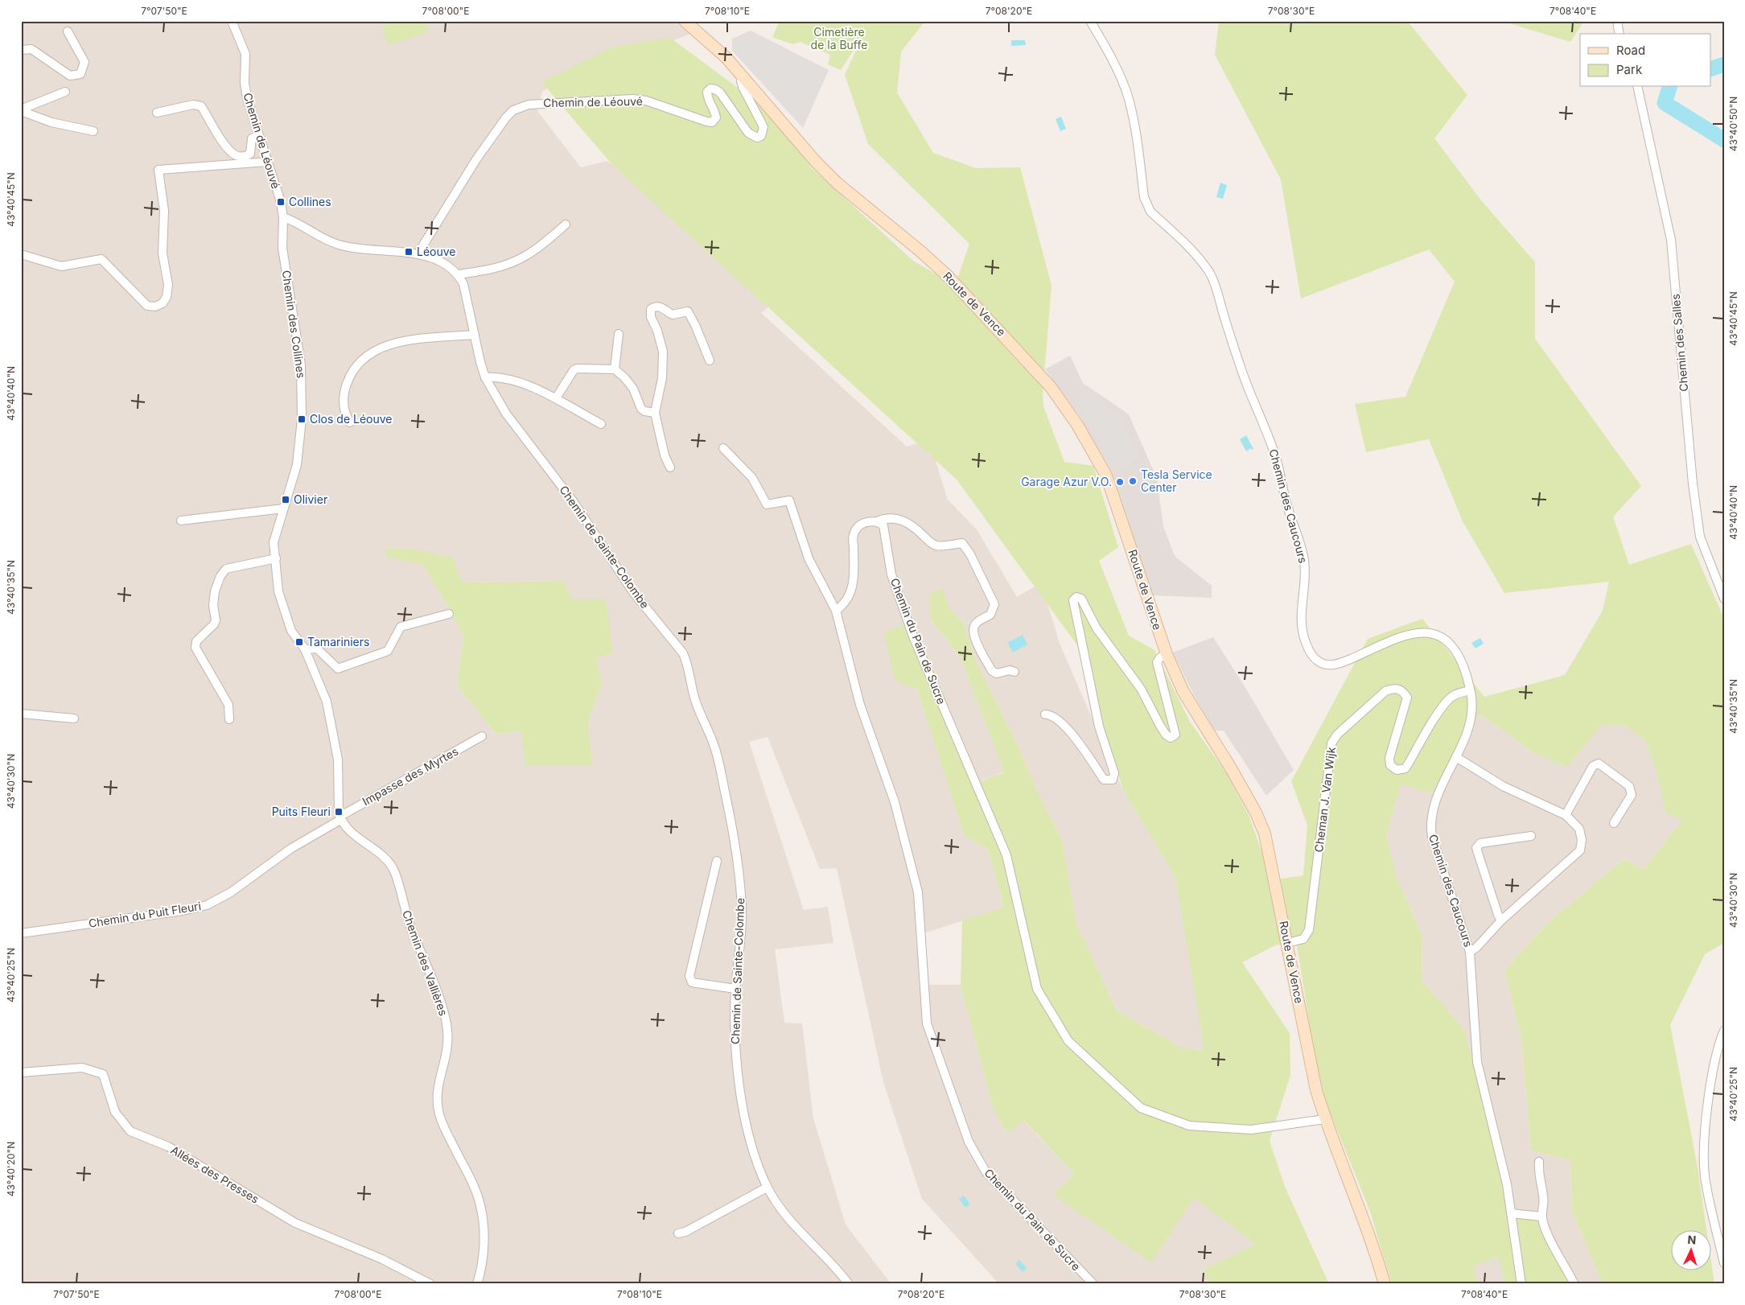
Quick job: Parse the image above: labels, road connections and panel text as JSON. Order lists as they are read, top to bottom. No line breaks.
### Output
{"streets":{"main road":["Route de Vence"],"street":["Chemin de Léouvé","Chemin des Collines","Chemin des Salles","Chemin des Caucours","Chemin de Sainte-Colombe","Chemin du Pain de Sucre","Impasse des Myrtes","Cheman J. Van Wijk","Chemin du Puit Fleuri","Chemin des Vallières","Allées des Presses"]},"crossings":[["Chemin de Léouvé","Route de Vence"],["Chemin de Léouvé","Chemin des Collines"],["Route de Vence","Chemin du Pain de Sucre"],["Route de Vence","Cheman J. Van Wijk"],["Chemin des Collines","Impasse des Myrtes"],["Chemin des Collines","Chemin du Puit Fleuri"],["Chemin des Collines","Chemin des Vallières"],["Chemin des Caucours","Cheman J. Van Wijk"],["Impasse des Myrtes","Chemin du Puit Fleuri"],["Impasse des Myrtes","Chemin des Vallières"],["Chemin du Puit Fleuri","Chemin des Vallières"]],"parks":["Cimetière de la Buffe"],"places":{"transit":["Collines","Léouve","Clos de Léouve","Olivier","Tamariniers","Puits Fleuri"],"other":["Tesla Service Center","Garage Azur V.O."]},"legend":["Road","Park"],"north":"top","coordinates":["7°07'50\"E","7°08'00\"E","7°08'10\"E","7°08'20\"E","7°08'30\"E","7°08'40\"E","43°40'50\"N","43°40'45\"N","43°40'40\"N","43°40'35\"N","43°40'30\"N","43°40'25\"N","43°40'20\"N"]}
